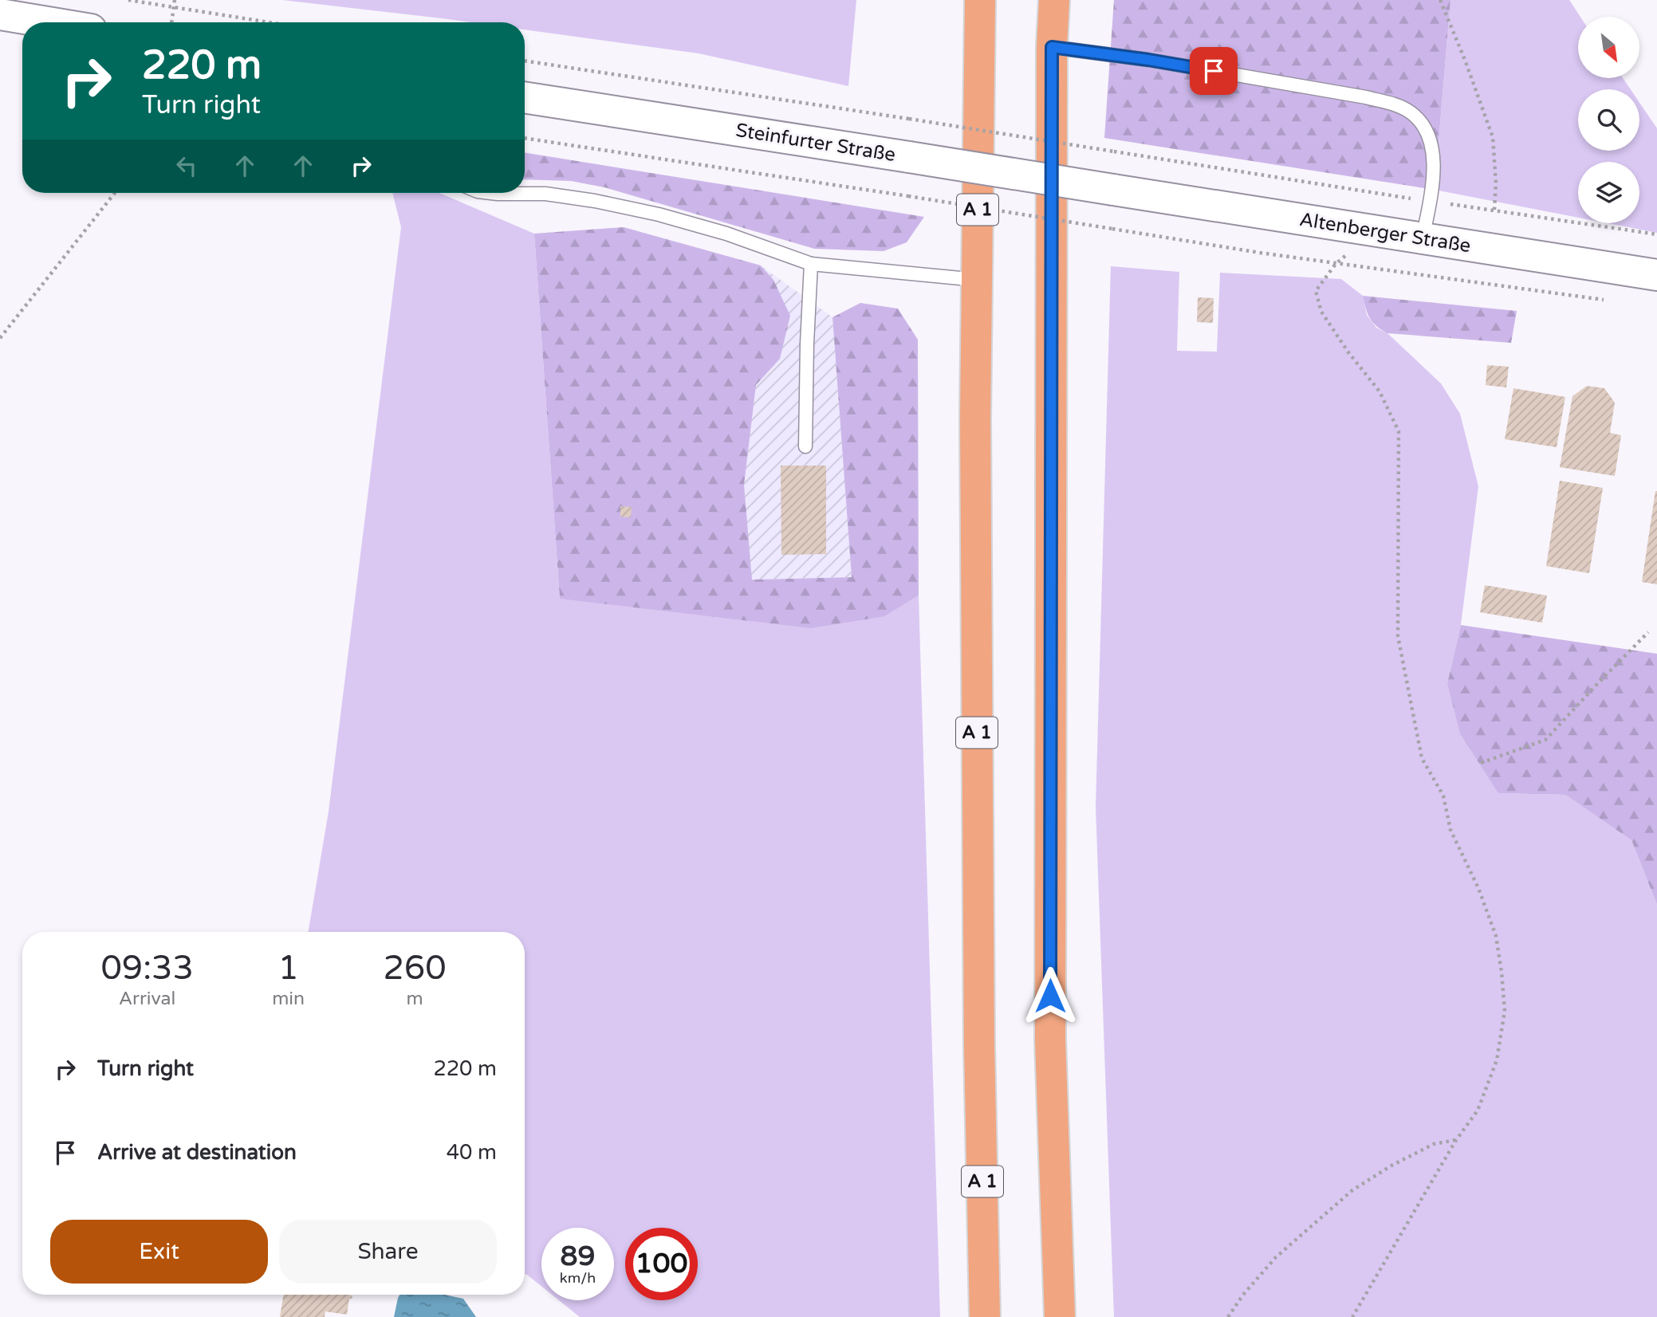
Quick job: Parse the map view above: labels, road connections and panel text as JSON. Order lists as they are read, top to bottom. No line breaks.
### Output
{"streets":{"highway":["A 1"],"main road":["Steinfurter Straße","Altenberger Straße"]},"crossings":[["Steinfurter Straße","Altenberger Straße"]],"north":"bottom right","page":{"turn":["220 m","Turn right"],"eta":["09:33","Arrival","1","min","260","m"],"list":[{"name":"Turn right","value":"220 m"},{"name":"Arrive at destination","value":"40 m"}],"buttons":["Exit","Share"],"speed":"89 km/h","limit":"100"}}
